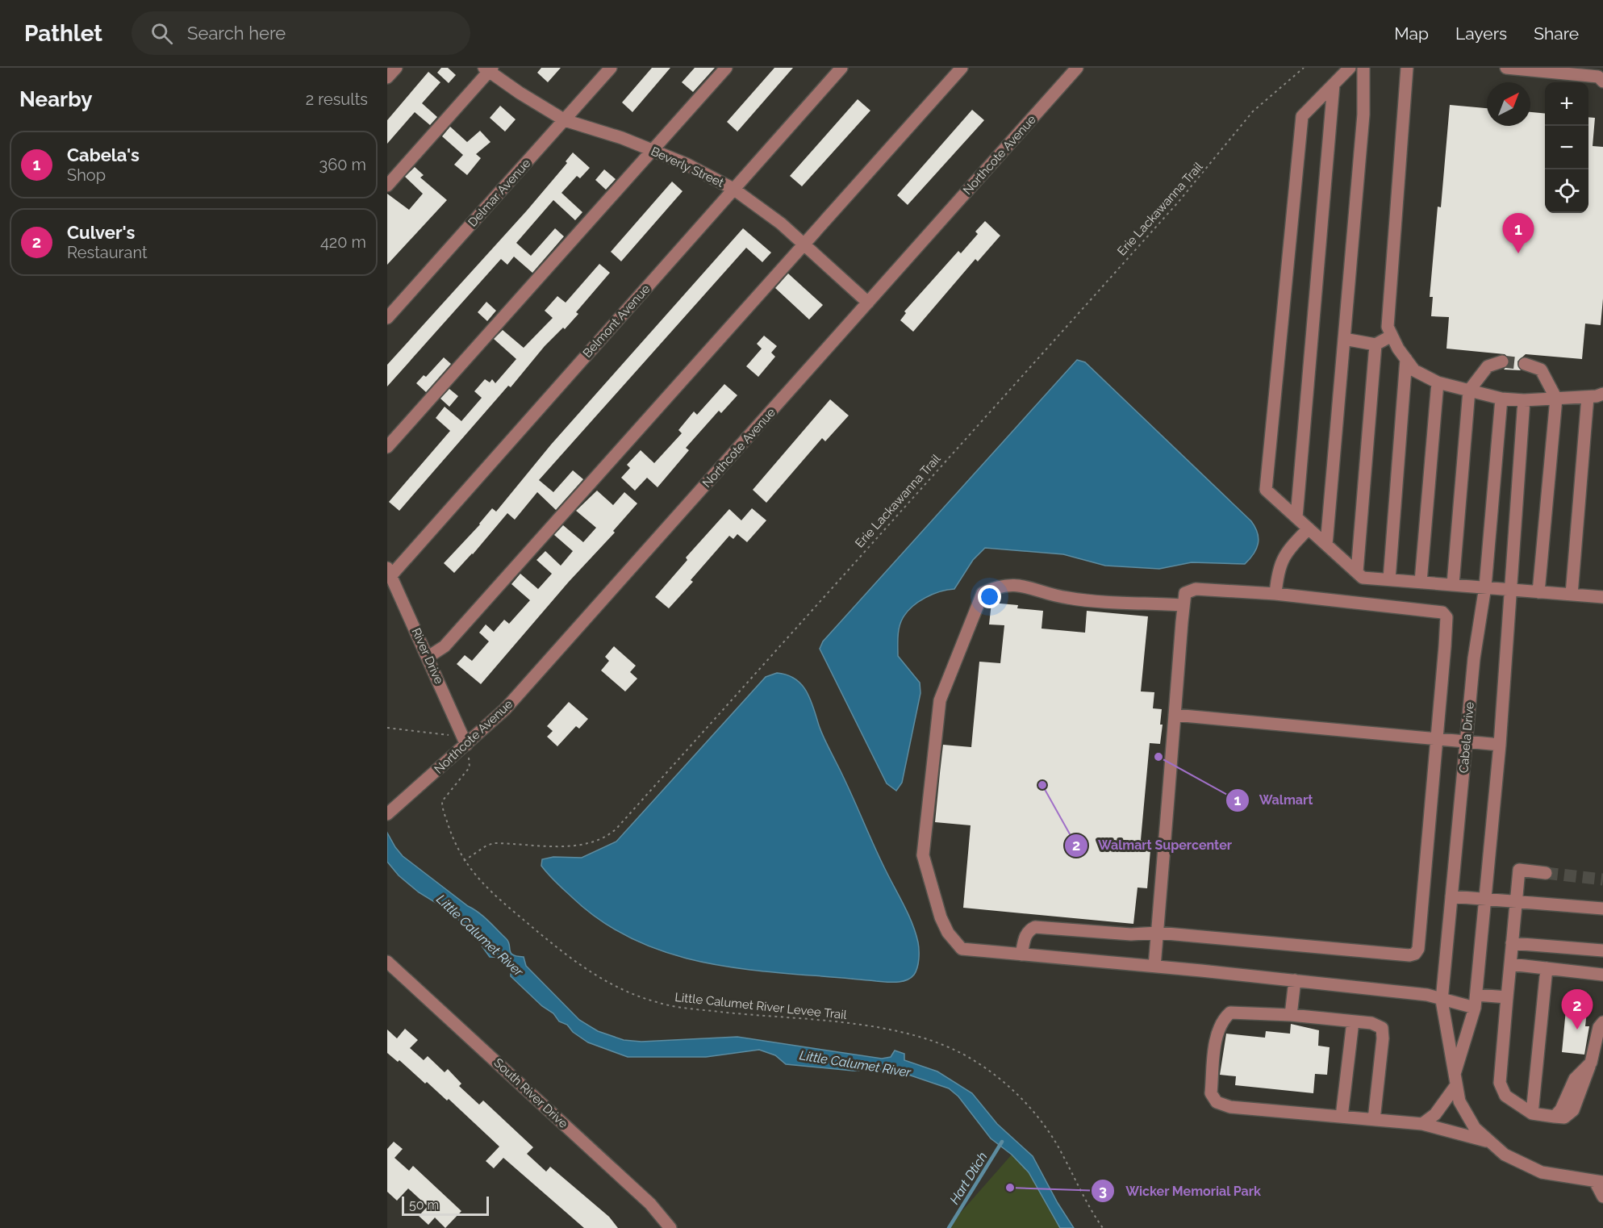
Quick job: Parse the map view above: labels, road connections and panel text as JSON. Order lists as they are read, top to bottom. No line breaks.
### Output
{"streets":{"street":["Northcote Avenue","Beverly Street","Delmar Avenue","Belmont Avenue","River Drive","Cabela Drive","South River Drive"],"path":["Erie Lackawanna Trail","Little Calumet River Levee Trail"]},"crossings":[["Northcote Avenue","Beverly Street"],["Northcote Avenue","River Drive"],["Northcote Avenue","Little Calumet River Levee Trail"],["Beverly Street","Delmar Avenue"],["Beverly Street","Belmont Avenue"],["Erie Lackawanna Trail","Little Calumet River Levee Trail"],["Belmont Avenue","River Drive"],["River Drive","Little Calumet River Levee Trail"]],"water":["Little Calumet River","Hart Dtich"],"places":["Walmart","Walmart Supercenter","Wicker Memorial Park"],"scale_bar":"50 m","north":"top right","page":{"header":"Pathlet","search":"Search here","nav":["Map","Layers","Share"],"heading":["Nearby","2 results"],"map_buttons":["+","−"],"list":[{"mark":"1","name":"Cabela's","note":"Shop","value":"360 m"},{"mark":"2","name":"Culver's","note":"Restaurant","value":"420 m"}],"pins":["1","2"],"scale":"50 m"}}
